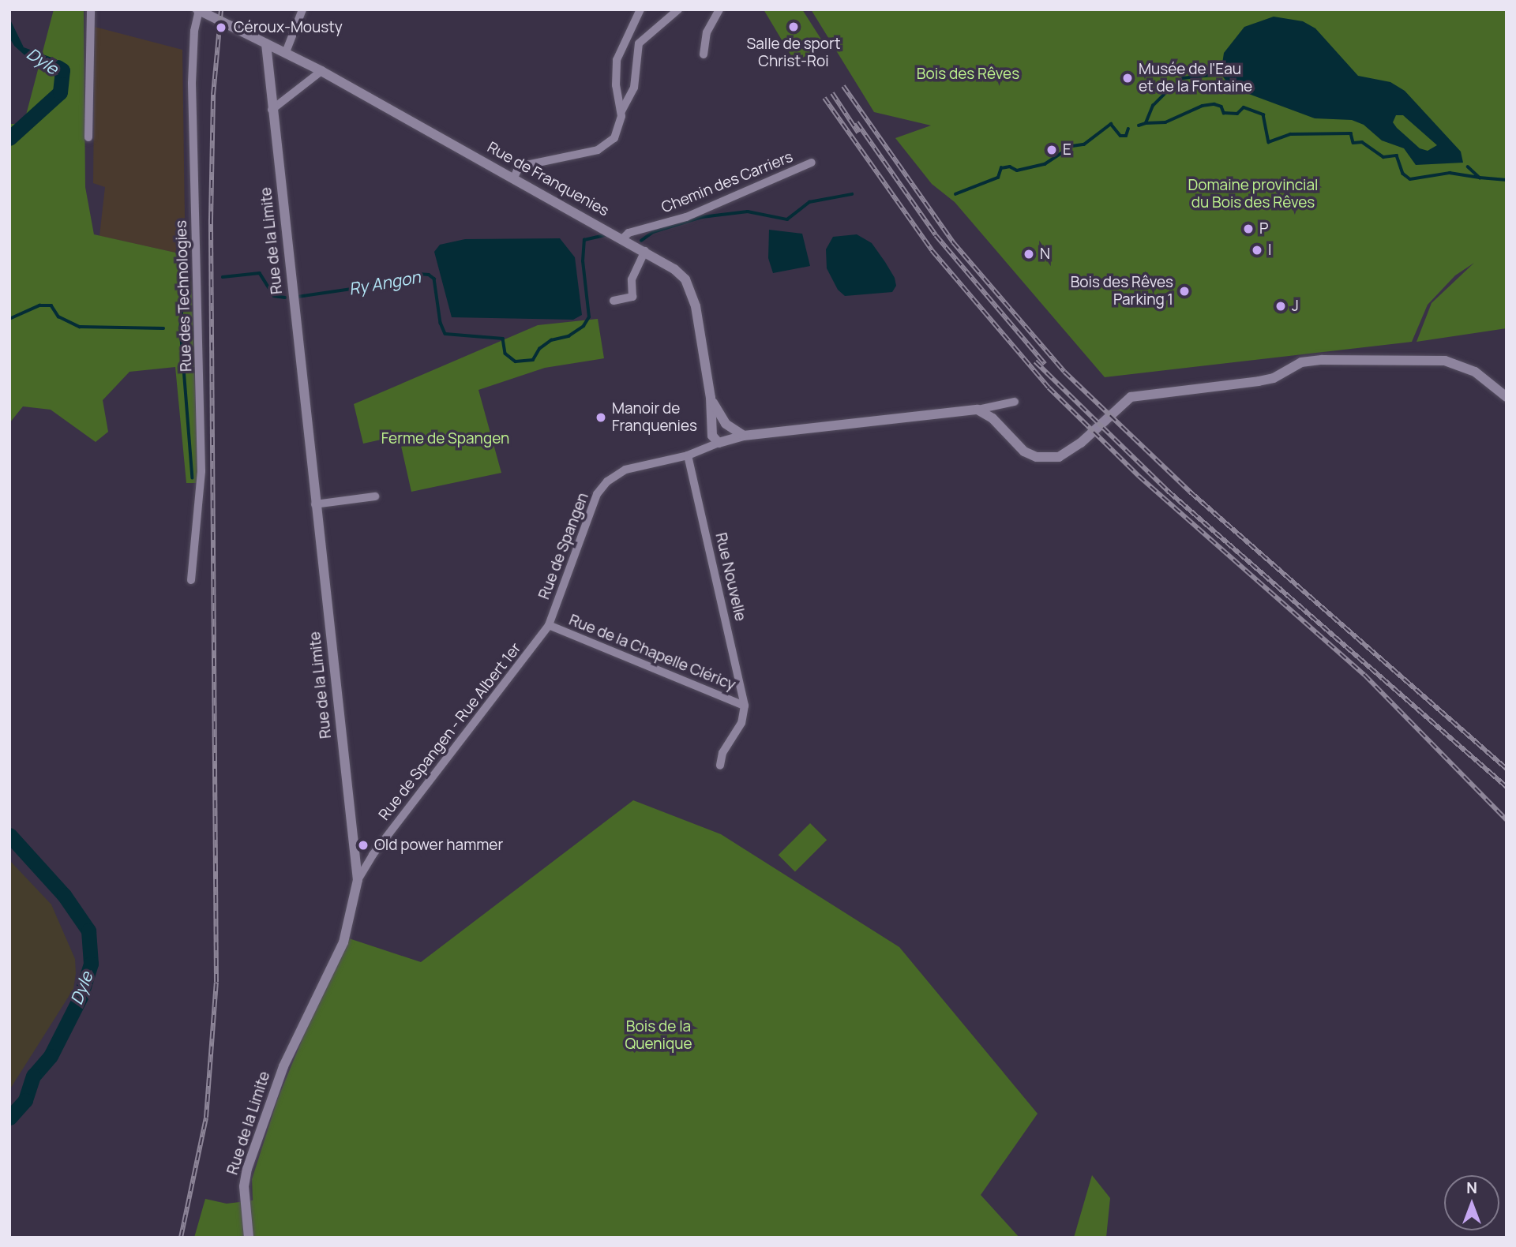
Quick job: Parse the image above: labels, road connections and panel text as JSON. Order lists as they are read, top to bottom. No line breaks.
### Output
{"streets":{"street":["Rue de Franquenies","Chemin des Carriers","Rue de la Limite","Rue des Technologies","Rue de Spangen","Rue Nouvelle","Rue de la Chapelle Cléricy","Rue de Spangen - Rue Albert 1er"]},"crossings":[["Rue de Franquenies","Chemin des Carriers"],["Rue de Franquenies","Rue de la Limite"],["Rue de Franquenies","Rue des Technologies"],["Rue de Franquenies","Rue de Spangen"],["Rue de la Limite","Rue de Spangen - Rue Albert 1er"],["Rue de Spangen","Rue Nouvelle"],["Rue de Spangen","Rue de la Chapelle Cléricy"],["Rue de Spangen","Rue de Spangen - Rue Albert 1er"],["Rue Nouvelle","Rue de la Chapelle Cléricy"],["Rue de la Chapelle Cléricy","Rue de Spangen - Rue Albert 1er"]],"water":["Dyle","Ry Angon"],"parks":["Bois des Rêves","Domaine provincial du Bois des Rêves","Ferme de Spangen","Bois de la Quenique"],"places":["Salle de sport Christ-Roi","Céroux-Mousty","Musée de l'Eau et de la Fontaine","E","P","I","N","Bois des Rêves Parking 1","J","Manoir de Franquenies","Old power hammer"],"north":"top"}
